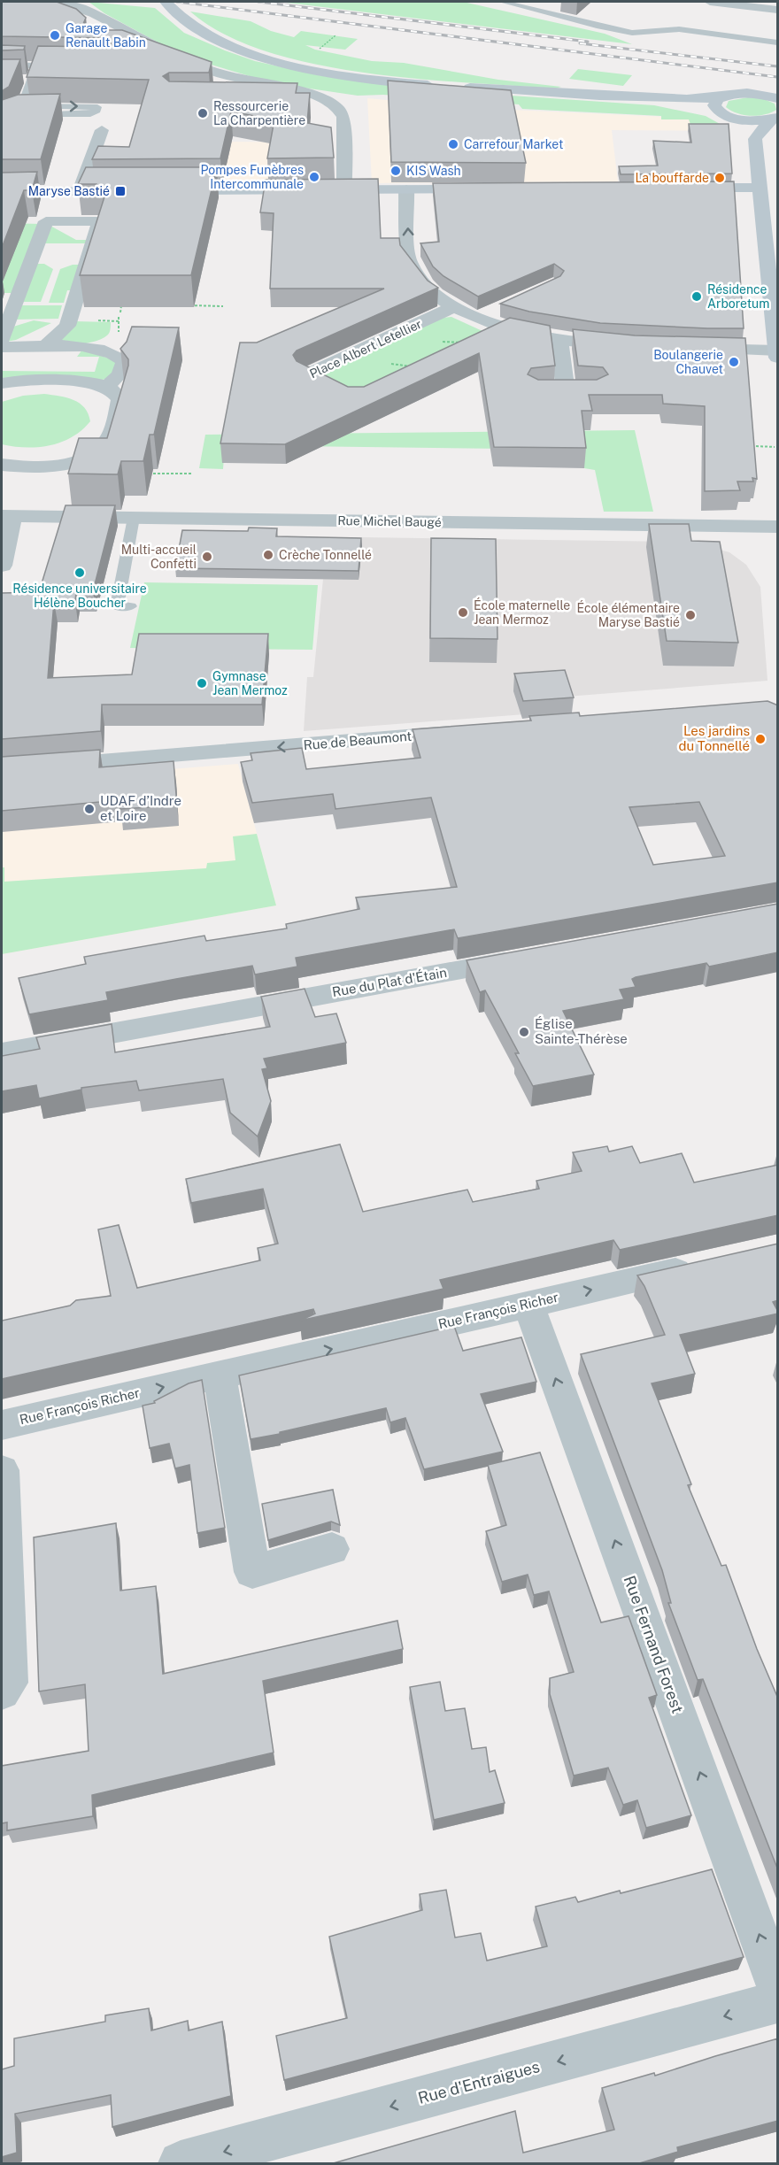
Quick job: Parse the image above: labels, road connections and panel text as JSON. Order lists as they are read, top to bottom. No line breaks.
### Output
{"streets":{"street":["Place Albert Letellier","Rue Michel Baugé","Rue de Beaumont","Rue du Plat d'Étain","Rue François Richer","Rue Fernand Forest","Rue d'Entraigues"]},"crossings":[["Rue François Richer","Rue Fernand Forest"]],"one_way":["Rue de Beaumont","Rue François Richer","Rue Fernand Forest","Rue d'Entraigues"],"places":{"other":["Garage Renault Babin","Ressourcerie La Charpentière","Carrefour Market","KIS Wash","Pompes Funèbres Intercommunale","La bouffarde","Résidence Arboretum","Boulangerie Chauvet","Crèche Tonnellé","Multi-accueil Confetti","Résidence universitaire Hélène Boucher","École maternelle Jean Mermoz","École élémentaire Maryse Bastié","Gymnase Jean Mermoz","Les jardins du Tonnellé","UDAF d’Indre et Loire","Église Sainte-Thérèse"],"transit":["Maryse Bastié"]}}
